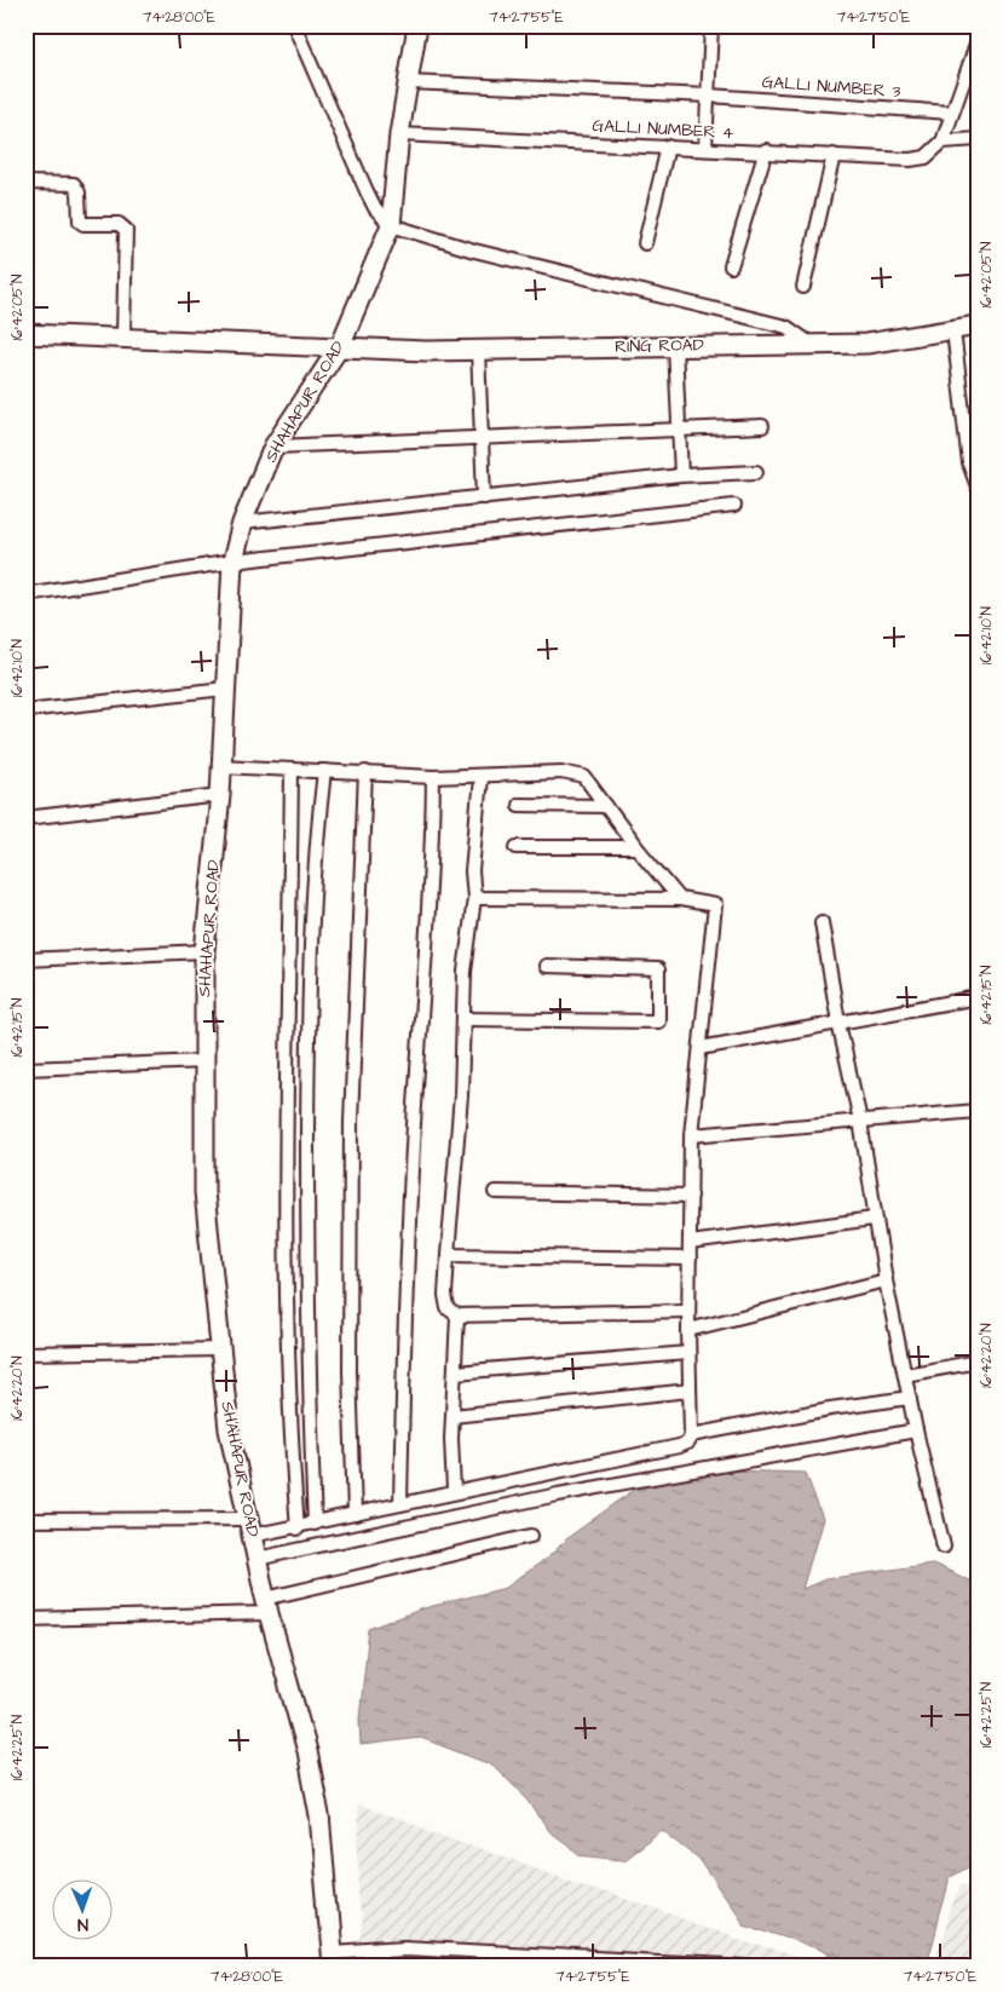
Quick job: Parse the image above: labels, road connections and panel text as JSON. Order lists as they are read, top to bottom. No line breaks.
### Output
{"streets":{"main road":["RING ROAD","SHAHAPUR ROAD"],"street":["GALLI NUMBER 3","GALLI NUMBER 4"]},"crossings":[["GALLI NUMBER 3","SHAHAPUR ROAD"],["GALLI NUMBER 4","SHAHAPUR ROAD"],["RING ROAD","SHAHAPUR ROAD"]],"north":"bottom","coordinates":["74°28'00\"E","74°27'55\"E","74°27'50\"E","16°42'05\"N","16°42'10\"N","16°42'15\"N","16°42'20\"N","16°42'25\"N"]}
